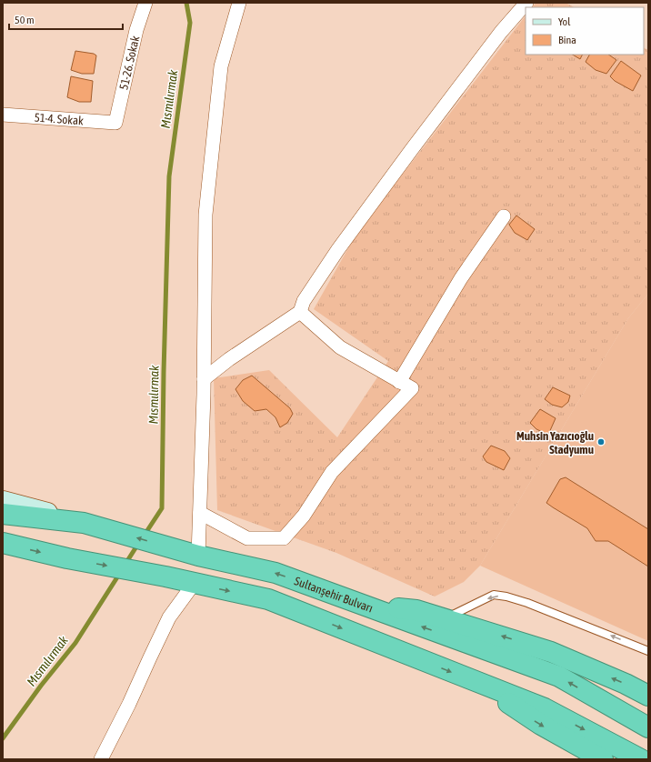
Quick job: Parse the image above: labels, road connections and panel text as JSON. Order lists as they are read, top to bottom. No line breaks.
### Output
{"streets":{"highway":["Sultanşehir Bulvarı"],"street":["51-26. Sokak","51-4. Sokak"]},"crossings":[["51-26. Sokak","51-4. Sokak"]],"water":["Mısmılırmak"],"places":["Muhsin Yazıcıoğlu Stadyumu"],"legend":["Yol","Bina"],"scale_bar":"50 m"}
